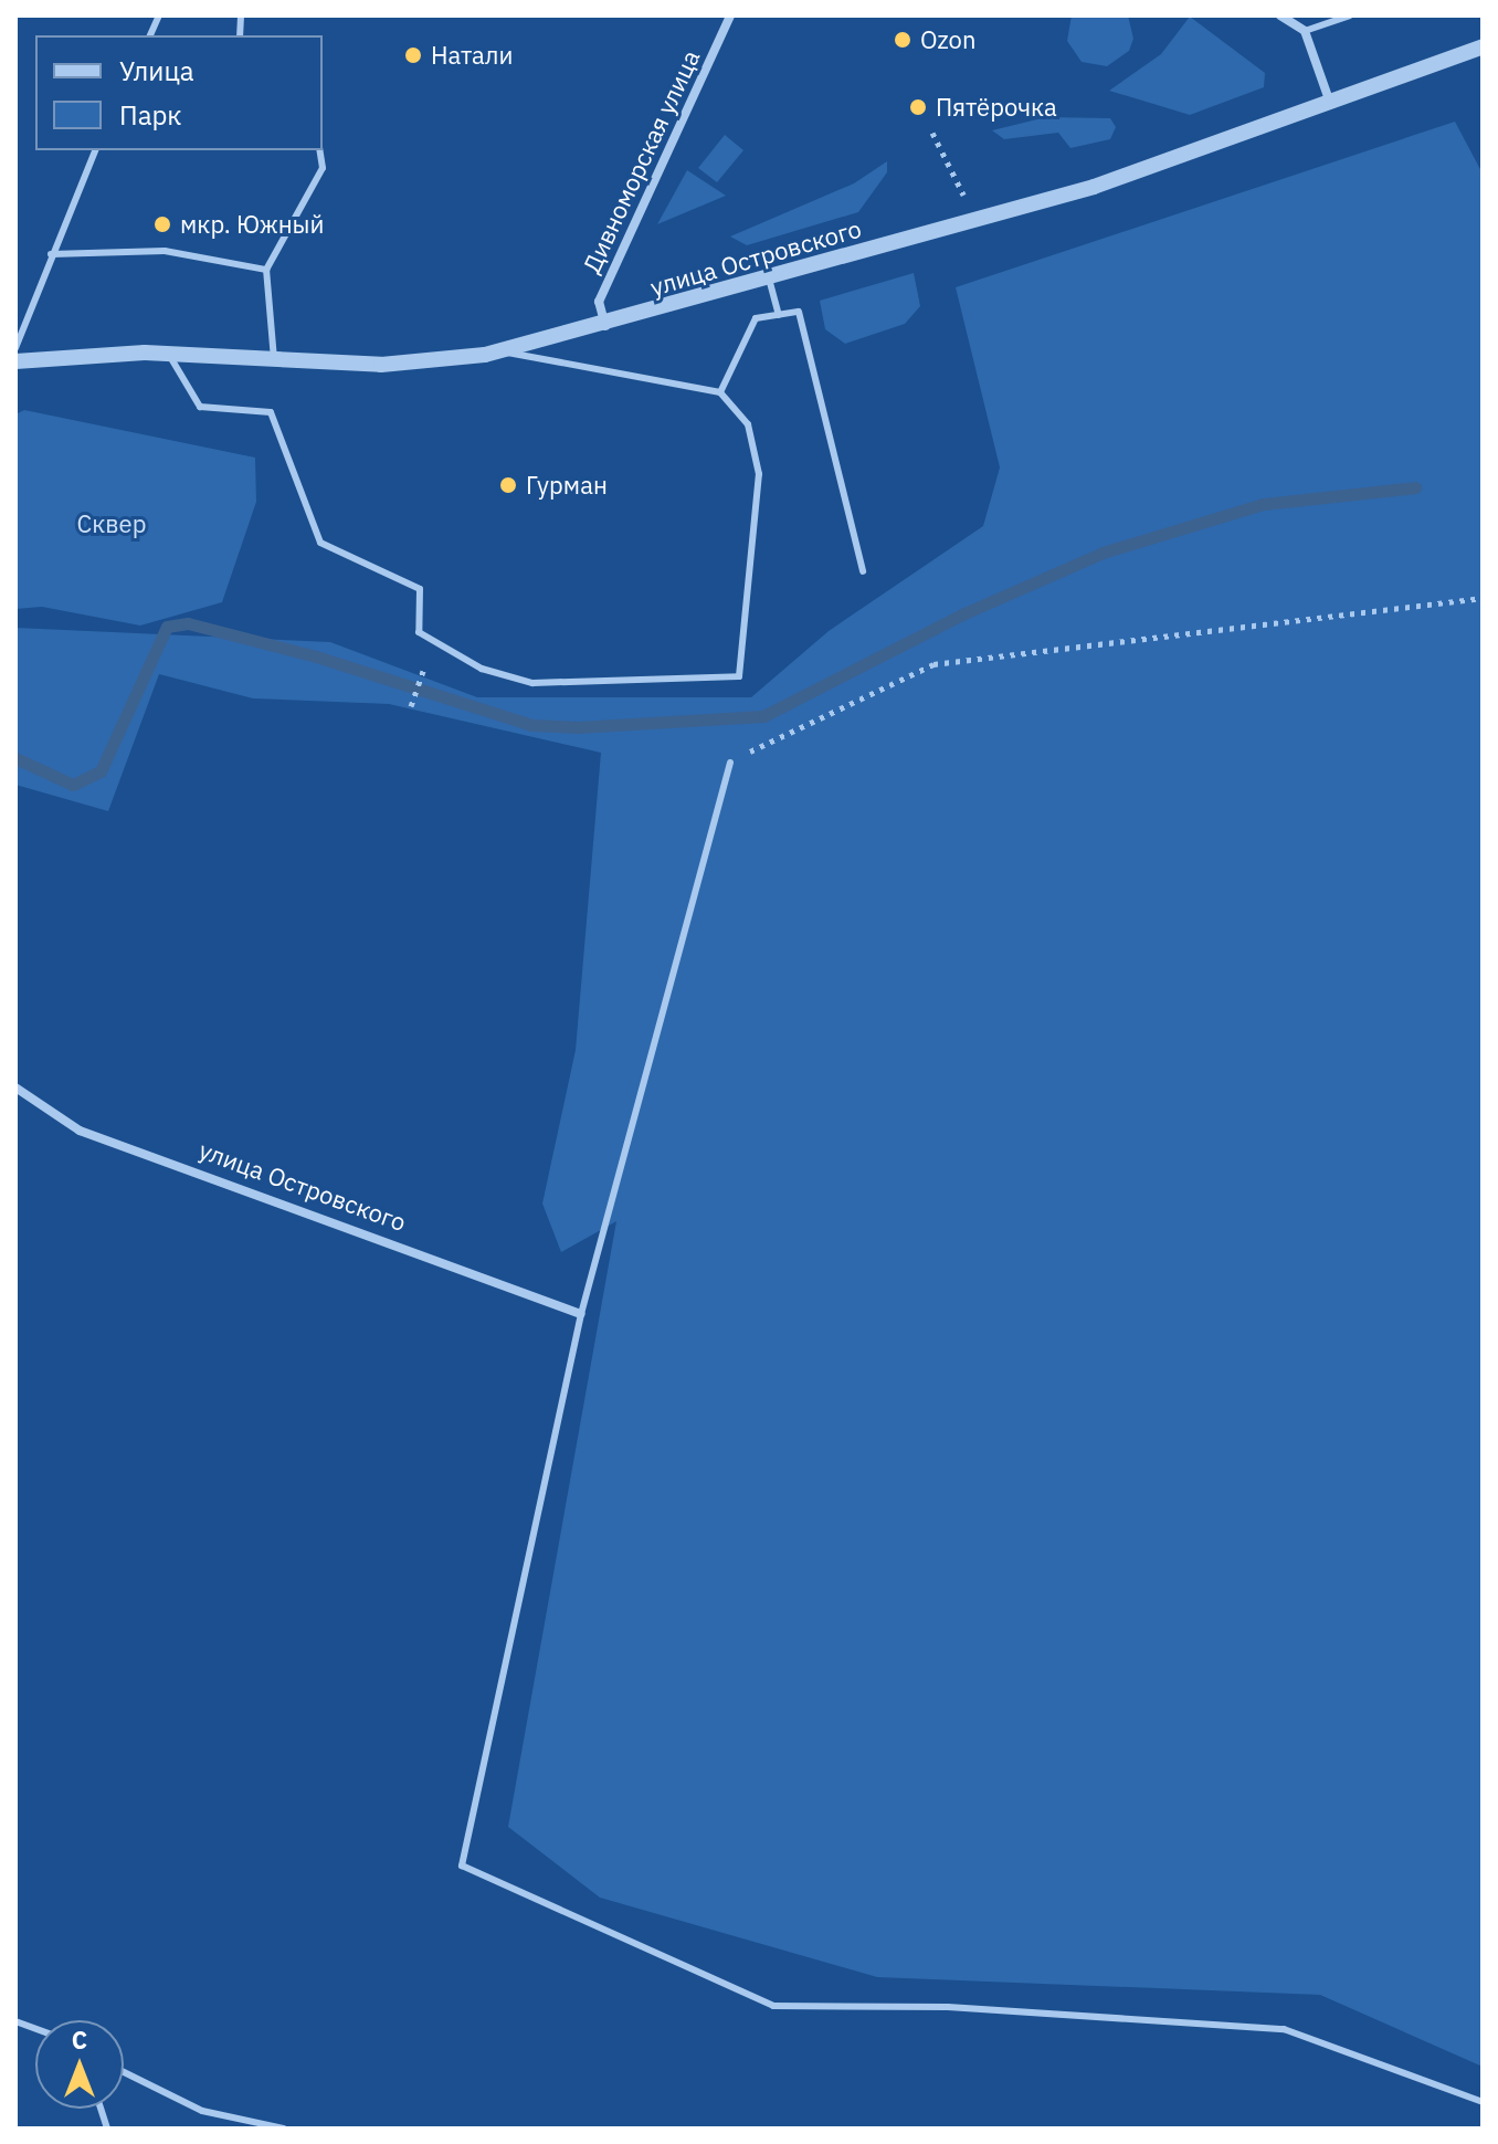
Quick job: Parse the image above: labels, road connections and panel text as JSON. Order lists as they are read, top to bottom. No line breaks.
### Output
{"streets":{"street":["Дивноморская улица","улица Островского"]},"crossings":[["Дивноморская улица","улица Островского"]],"parks":["Сквер"],"places":["Ozon","Натали","Пятёрочка","мкр. Южный","Гурман"],"legend":["Улица","Парк"],"north":"top"}
